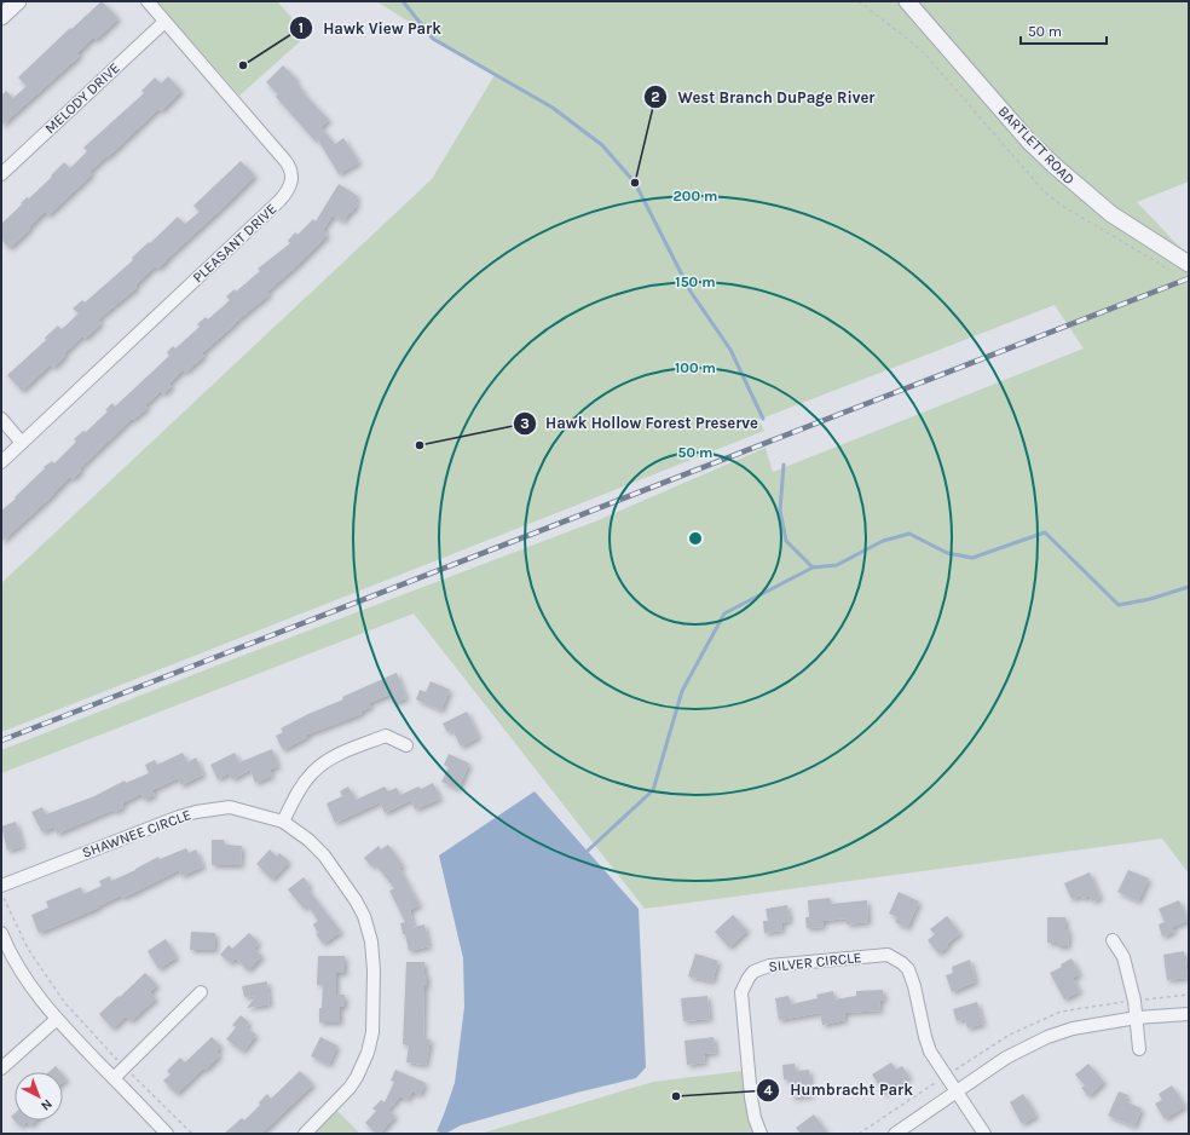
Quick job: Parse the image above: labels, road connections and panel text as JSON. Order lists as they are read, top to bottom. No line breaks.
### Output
{"streets":{"street":["MELODY DRIVE","BARTLETT ROAD","PLEASANT DRIVE","SHAWNEE CIRCLE","SILVER CIRCLE"]},"crossings":[["MELODY DRIVE","PLEASANT DRIVE"]],"places":["Hawk View Park","West Branch DuPage River","Hawk Hollow Forest Preserve","Humbracht Park"],"scale_bar":"50 m","north":"bottom right","rings":["200 m","150 m","100 m","50 m"]}
